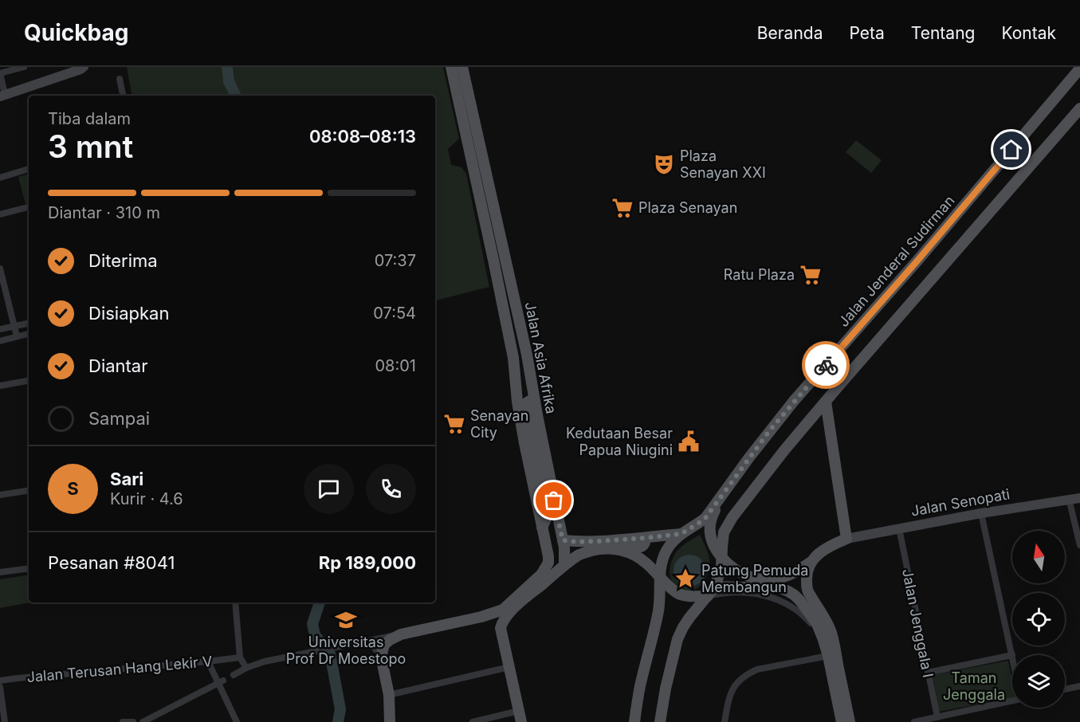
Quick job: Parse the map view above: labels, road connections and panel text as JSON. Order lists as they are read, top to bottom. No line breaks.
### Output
{"streets":{"main road":["Jalan Jenderal Sudirman","Jalan Asia Afrika","Jalan Senopati"],"street":["Jalan Jenggala I","Jalan Terusan Hang Lekir V"]},"crossings":[["Jalan Senopati","Jalan Jenggala I"]],"parks":["Taman Jenggala"],"places":{"theatre":["Plaza Senayan XXI"],"supermarket":["Plaza Senayan","Ratu Plaza","Senayan City"],"public building":["Kedutaan Besar Papua Niugini"],"place":["Patung Pemuda Membangun"],"school or university":["Universitas Prof Dr Moestopo"]},"north":"top","page":{"header":"Quickbag","nav":["Beranda","Peta","Tentang","Kontak"],"heading":["3 mnt","Tiba dalam","08:08–08:13"],"panel":["Sari","Kurir · 4.6","Pesanan #8041","Rp 189,000"],"bar":"Diantar · 310 m","list":[["Diterima","07:37"],["Disiapkan","07:54"],["Diantar","08:01"],"Sampai"],"round":"S"}}
